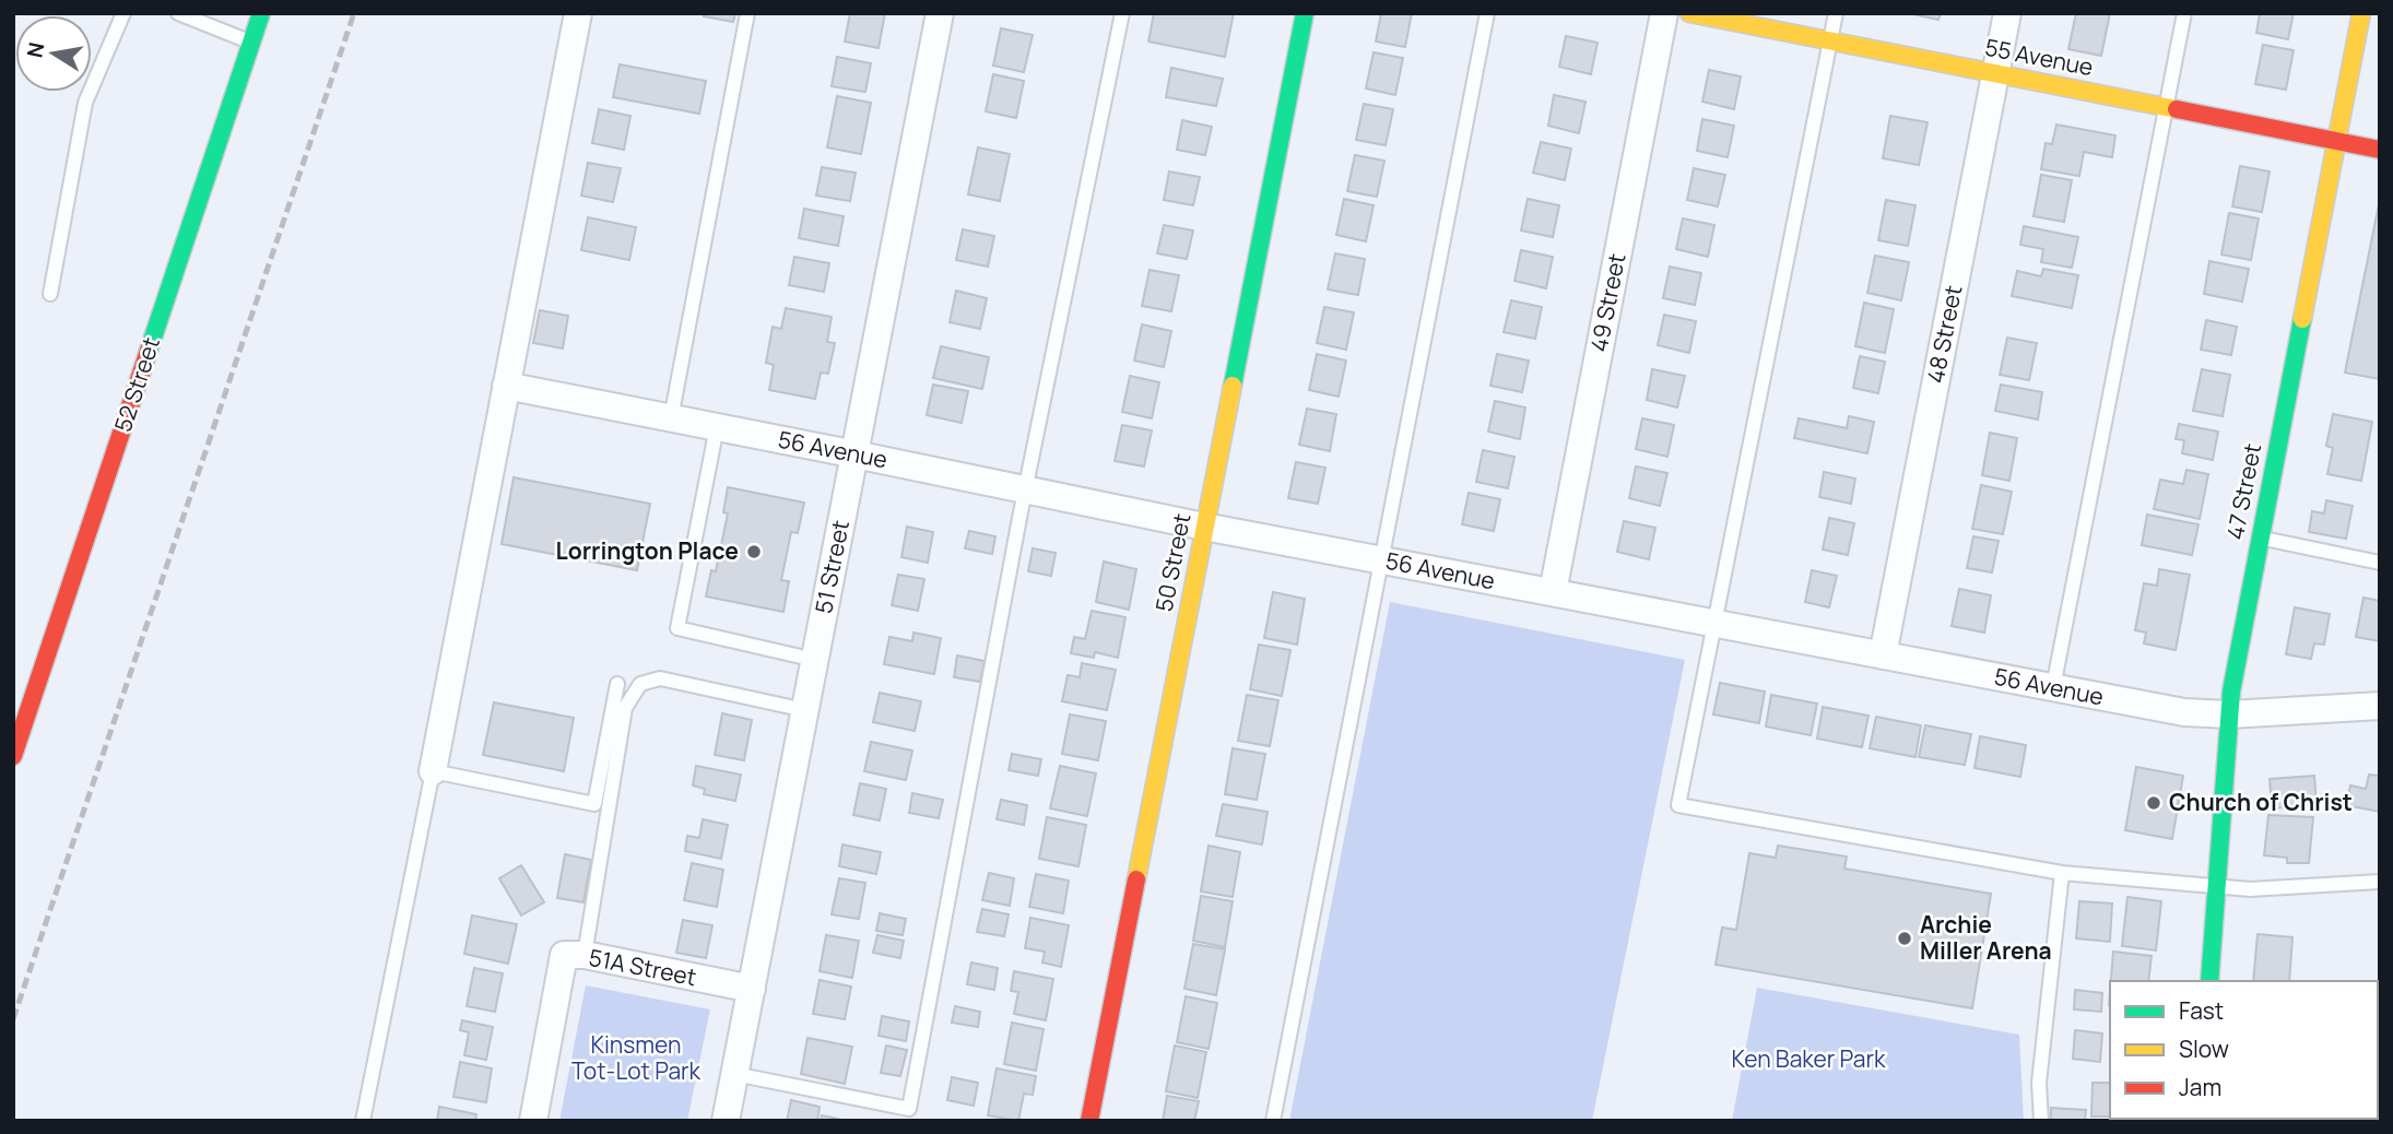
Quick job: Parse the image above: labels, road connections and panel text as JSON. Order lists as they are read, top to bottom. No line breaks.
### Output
{"streets":{"street":["55 Avenue","49 Street","48 Street","52 Street","56 Avenue","47 Street","50 Street","51 Street","51A Street"]},"crossings":[["55 Avenue","48 Street"],["55 Avenue","47 Street"],["49 Street","56 Avenue"],["48 Street","56 Avenue"],["56 Avenue","47 Street"],["56 Avenue","50 Street"],["56 Avenue","51 Street"],["51 Street","51A Street"]],"parks":["Kinsmen Tot-Lot Park","Ken Baker Park"],"places":["Lorrington Place","Church of Christ","Archie Miller Arena"],"legend":["Fast","Slow","Jam"],"north":"left"}
